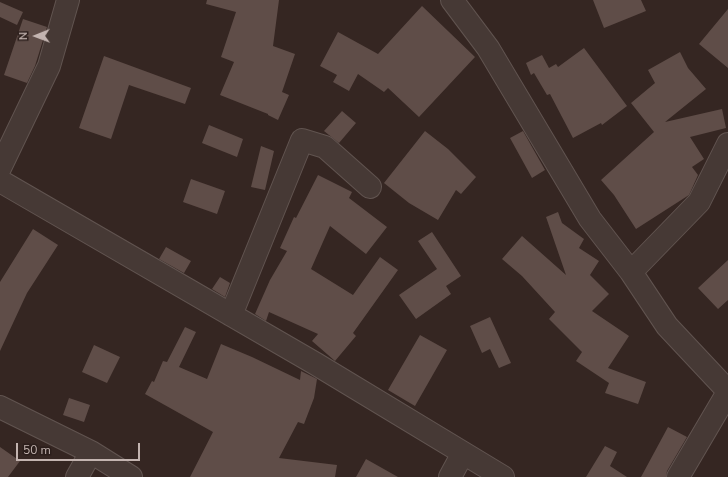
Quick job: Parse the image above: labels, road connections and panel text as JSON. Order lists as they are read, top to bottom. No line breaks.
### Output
{"scale_bar":"50 m","north":"left"}
